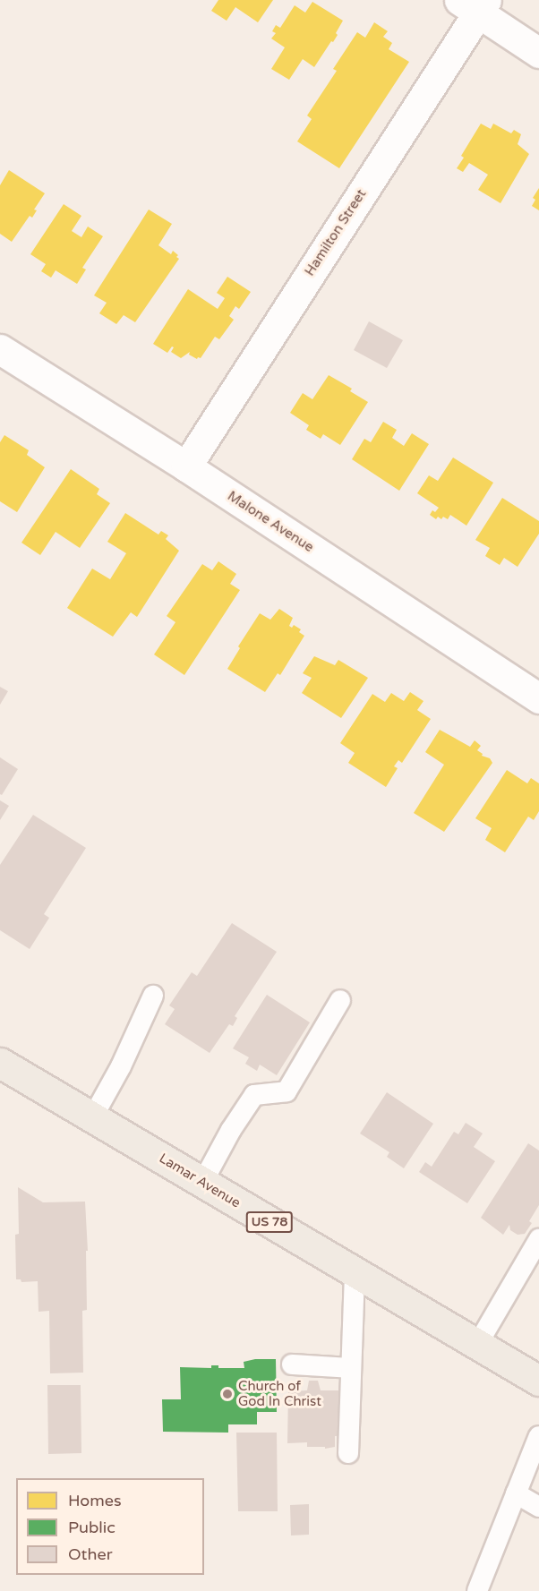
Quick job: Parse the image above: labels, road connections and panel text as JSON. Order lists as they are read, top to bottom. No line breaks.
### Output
{"streets":{"main road":["Lamar Avenue","US 78"],"street":["Hamilton Street","Malone Avenue"]},"crossings":[["Hamilton Street","Malone Avenue"]],"places":["Church of God In Christ"],"legend":["Homes","Public","Other"]}
